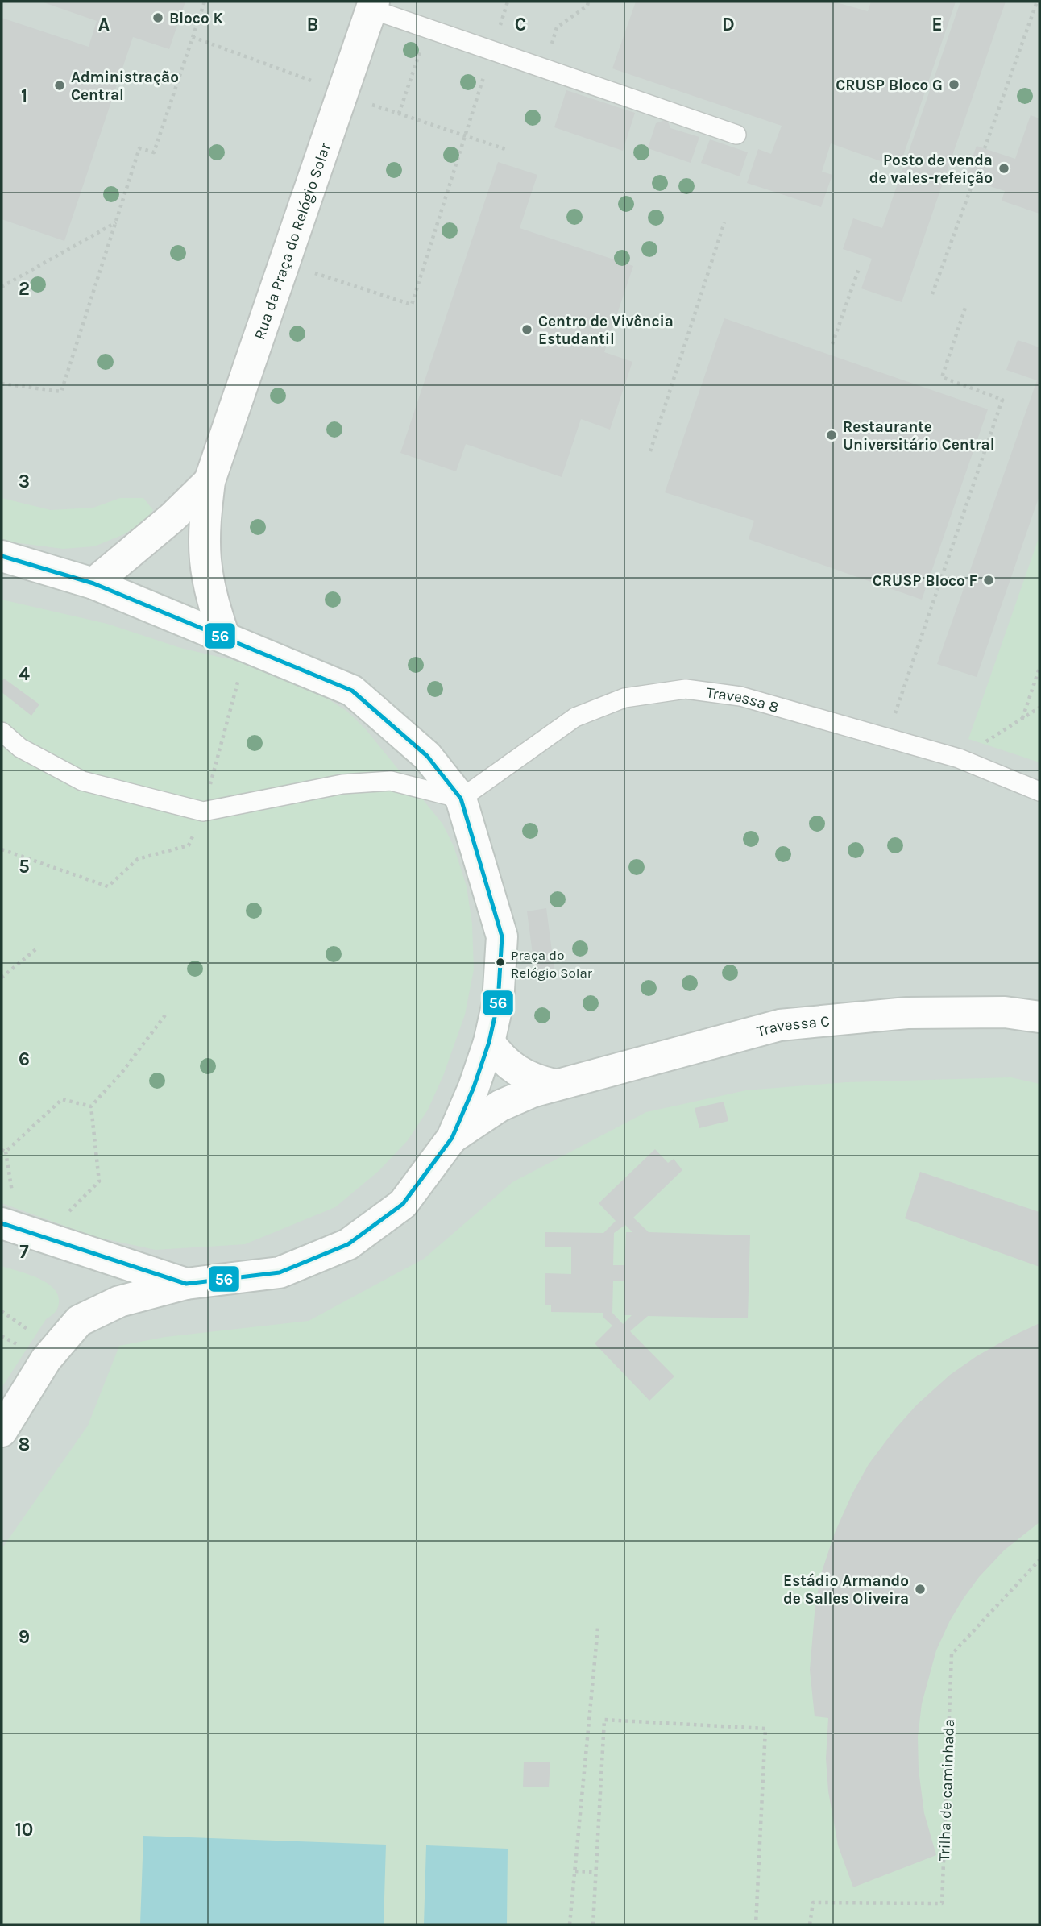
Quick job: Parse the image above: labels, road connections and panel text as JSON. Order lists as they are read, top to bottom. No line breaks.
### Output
{"streets":{"street":["Rua da Praça do Relógio Solar","Travessa C"],"lane":["Travessa 8"],"path":["Trilha de caminhada"]},"places":["Bloco K","CRUSP Bloco G","Administração Central","Posto de venda de vales-refeição","Centro de Vivência Estudantil","Restaurante Universitário Central","CRUSP Bloco F","Praça do Relógio Solar","Estádio Armando de Salles Oliveira"],"lines":["transit line 56"],"grid":{"columns":["A","B","C","D","E"],"rows":["1","2","3","4","5","6","7","8","9","10"]}}
